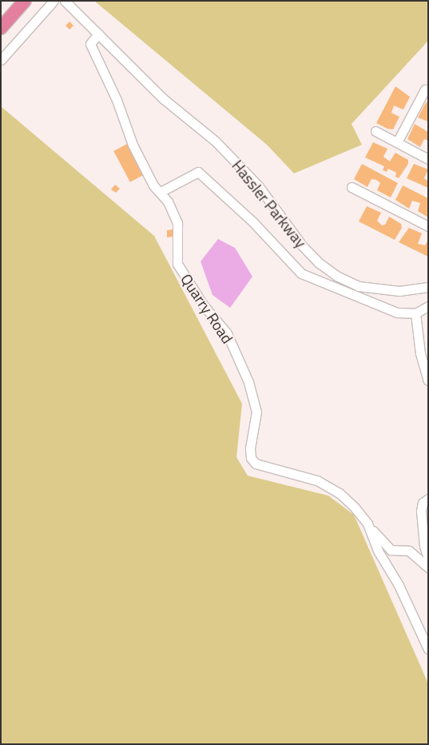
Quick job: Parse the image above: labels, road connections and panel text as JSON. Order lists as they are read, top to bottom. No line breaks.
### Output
{"streets":{"street":["Hassler Parkway","Quarry Road"]},"crossings":[["Hassler Parkway","Quarry Road"]]}
